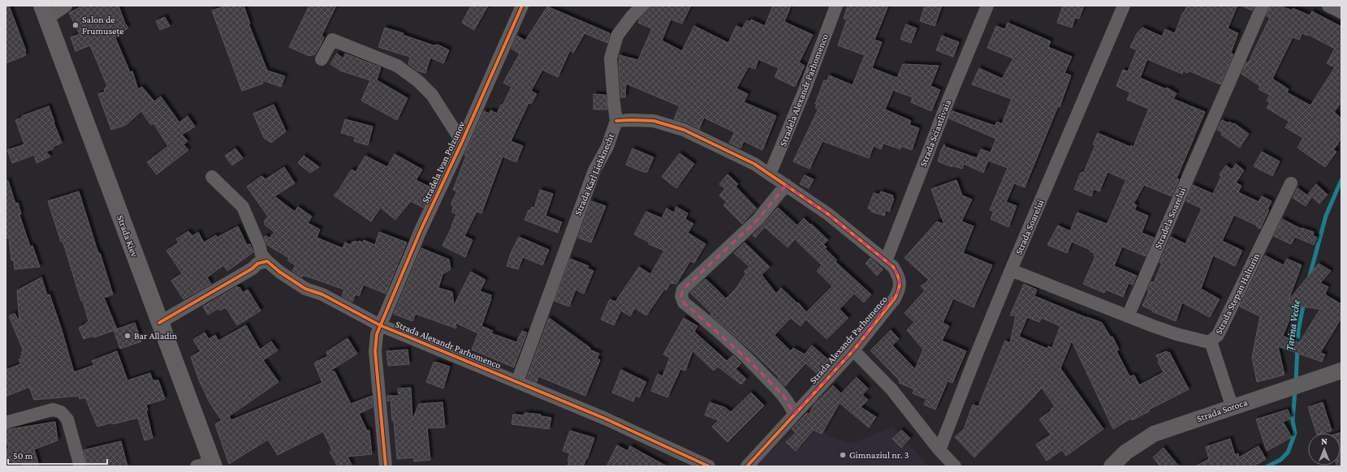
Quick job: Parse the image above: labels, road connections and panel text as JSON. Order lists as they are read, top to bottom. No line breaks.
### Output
{"streets":{"main road":["Strada Kiev"],"street":["Stradela Alexandr Parhomenco","Strada Sciastlivaia","Stradela Ivan Polzunov","Strada Karl Liebknecht","Stradela Soarelui","Strada Soarelui","Strada Stepan Halturin","Strada Alexandr Parhomenco","Strada Soroca"]},"crossings":[["Stradela Alexandr Parhomenco","Strada Alexandr Parhomenco"],["Strada Sciastlivaia","Strada Alexandr Parhomenco"],["Stradela Ivan Polzunov","Strada Alexandr Parhomenco"],["Strada Karl Liebknecht","Strada Alexandr Parhomenco"],["Stradela Soarelui","Strada Stepan Halturin"],["Strada Soarelui","Strada Alexandr Parhomenco"]],"water":["Țarina Veche"],"places":["Salon de Frumusețe","Bar Alladin","Gimnaziul nr. 3"],"scale_bar":"50 m","north":"top"}
